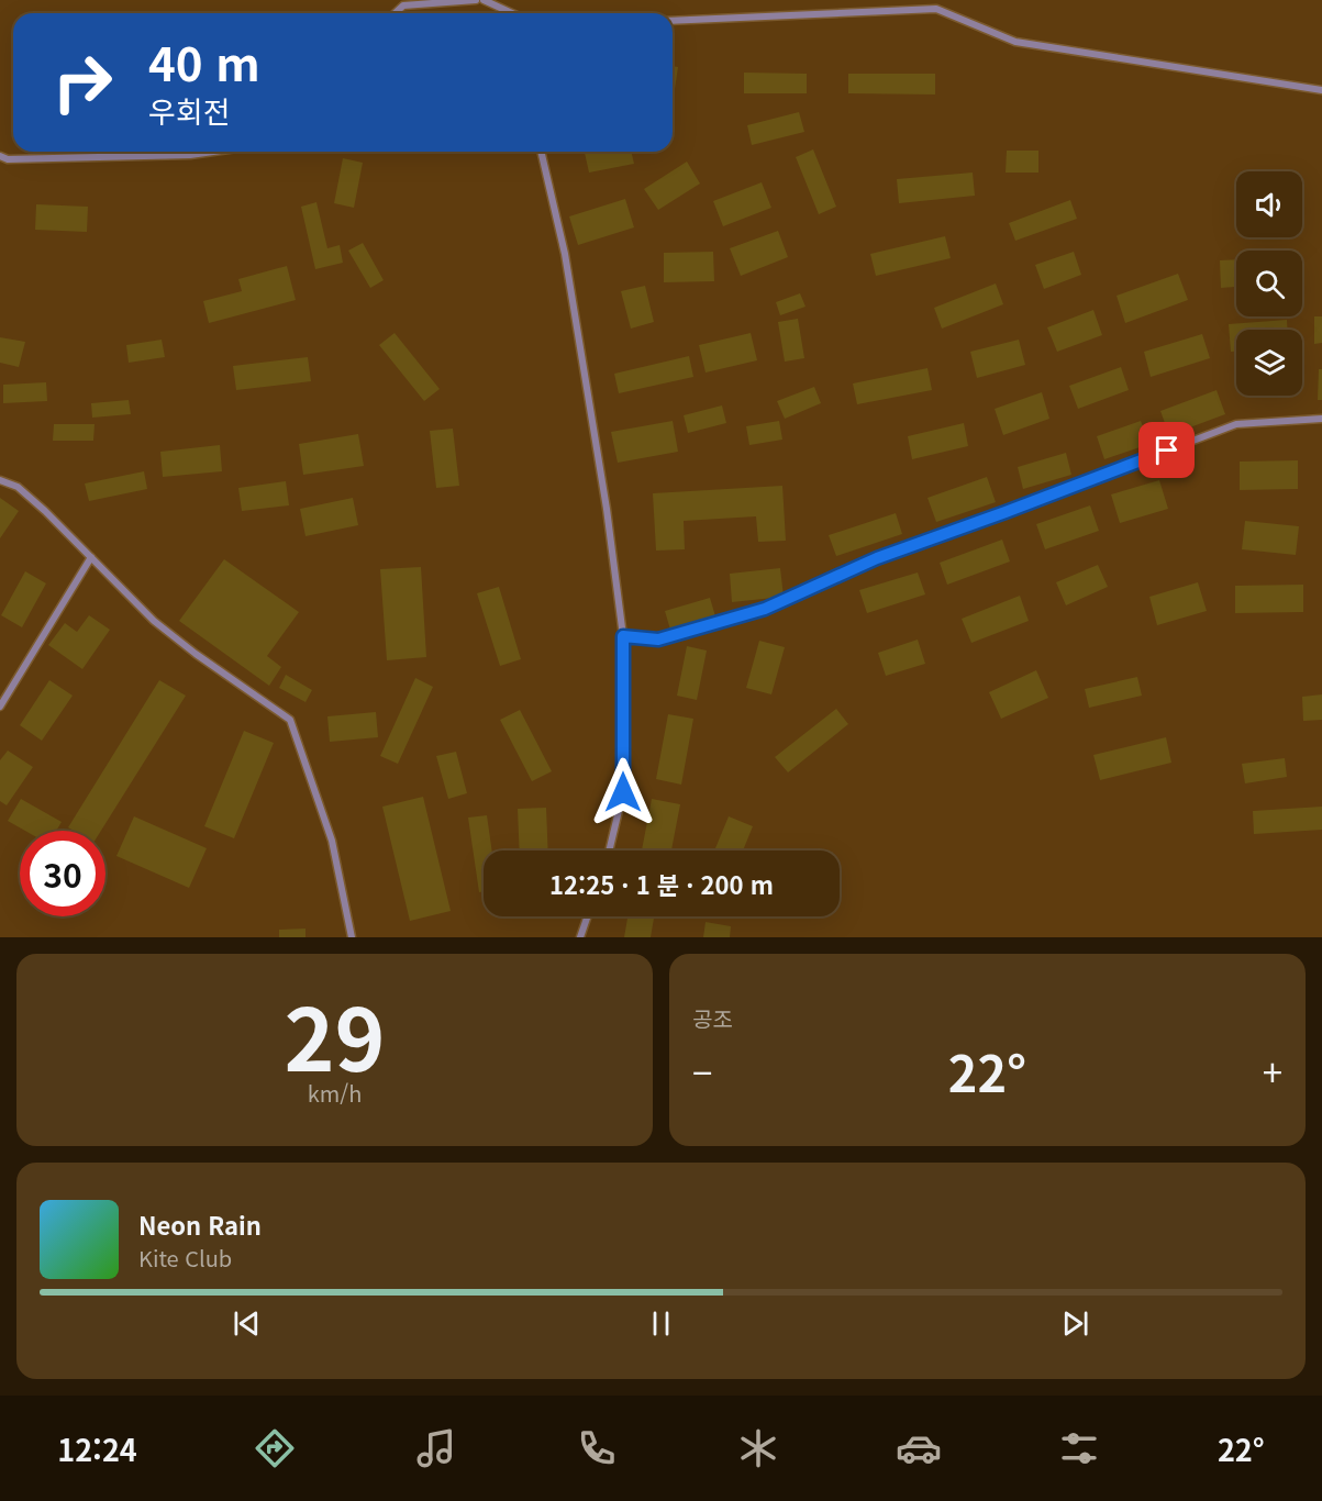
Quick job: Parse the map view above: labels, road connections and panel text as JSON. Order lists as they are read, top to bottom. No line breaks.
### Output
{"page":{"turn":["40 m","우회전"],"limit":"30","trip":"12:25 · 1 분 · 200 m","tile":[["29","km/h"],"공조"],"heat":["−","22°","+"],"song":["Neon Rain","Kite Club"],"tabs":["12:24","22°"]}}
